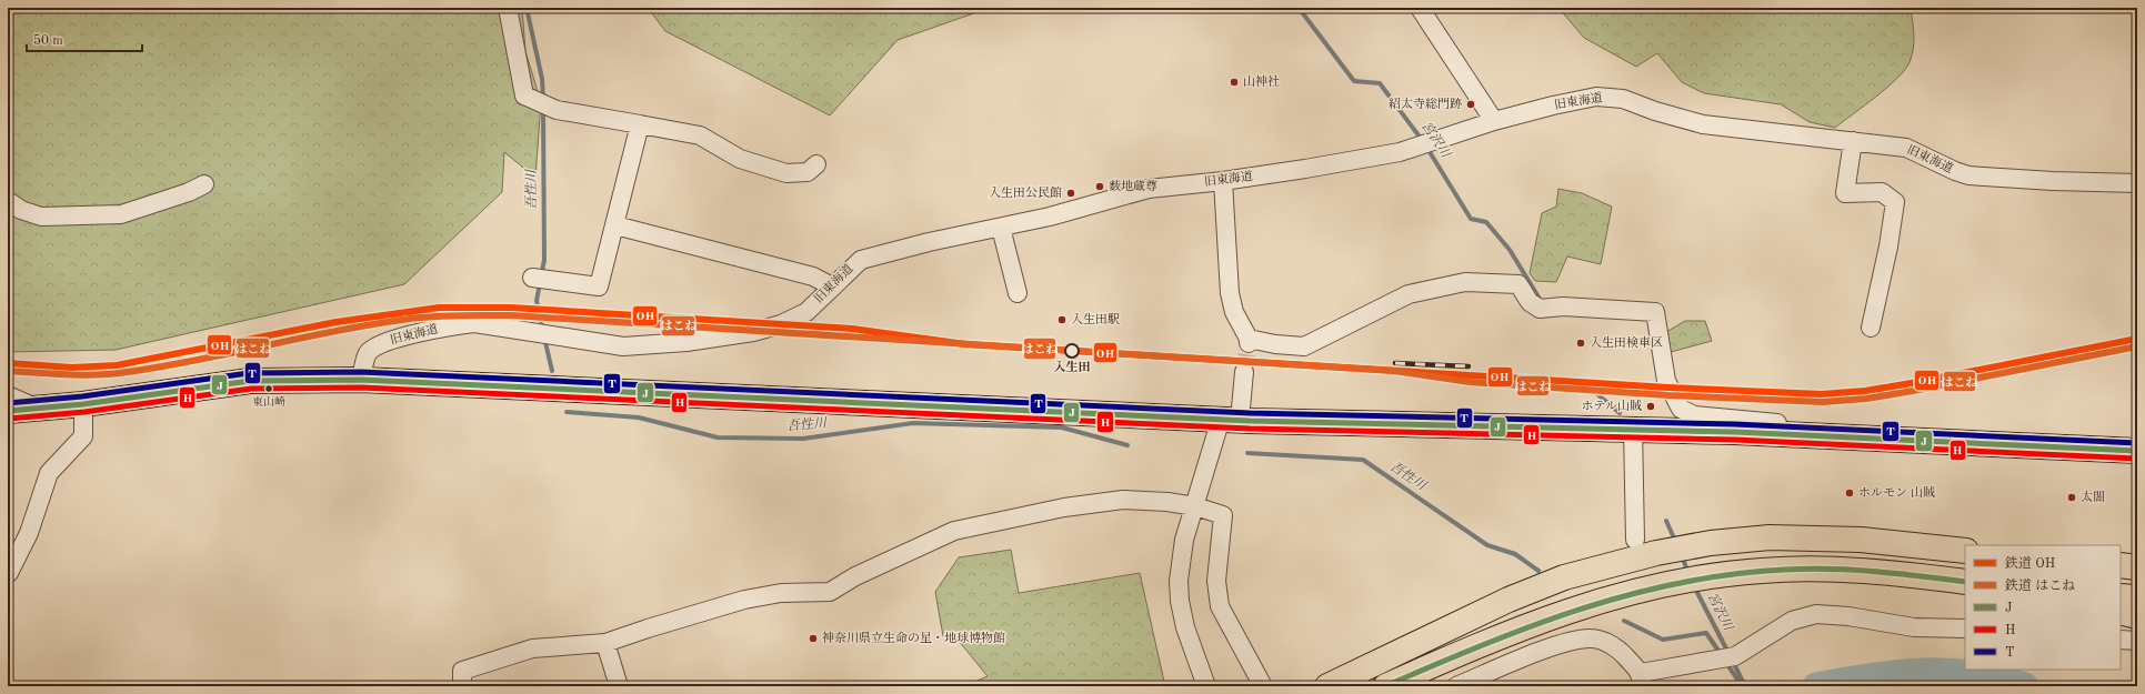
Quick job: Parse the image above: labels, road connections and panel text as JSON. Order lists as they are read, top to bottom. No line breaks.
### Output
{"streets":{"street":["旧東海道"]},"water":["宮沢川","吾性川"],"places":["山神社","紹太寺総門跡","薮地蔵尊","入生田公民館","入生田駅","入生田検車区","入生田","東山崎","ホテル山賊","ホルモン 山賊","太閤","神奈川県立生命の星・地球博物館"],"lines":["rail line OH","rail line はこね","transit line T","transit line J","transit line H"],"legend":["鉄道 OH","鉄道 はこね","J","H","T"],"scale_bar":"50 m"}
